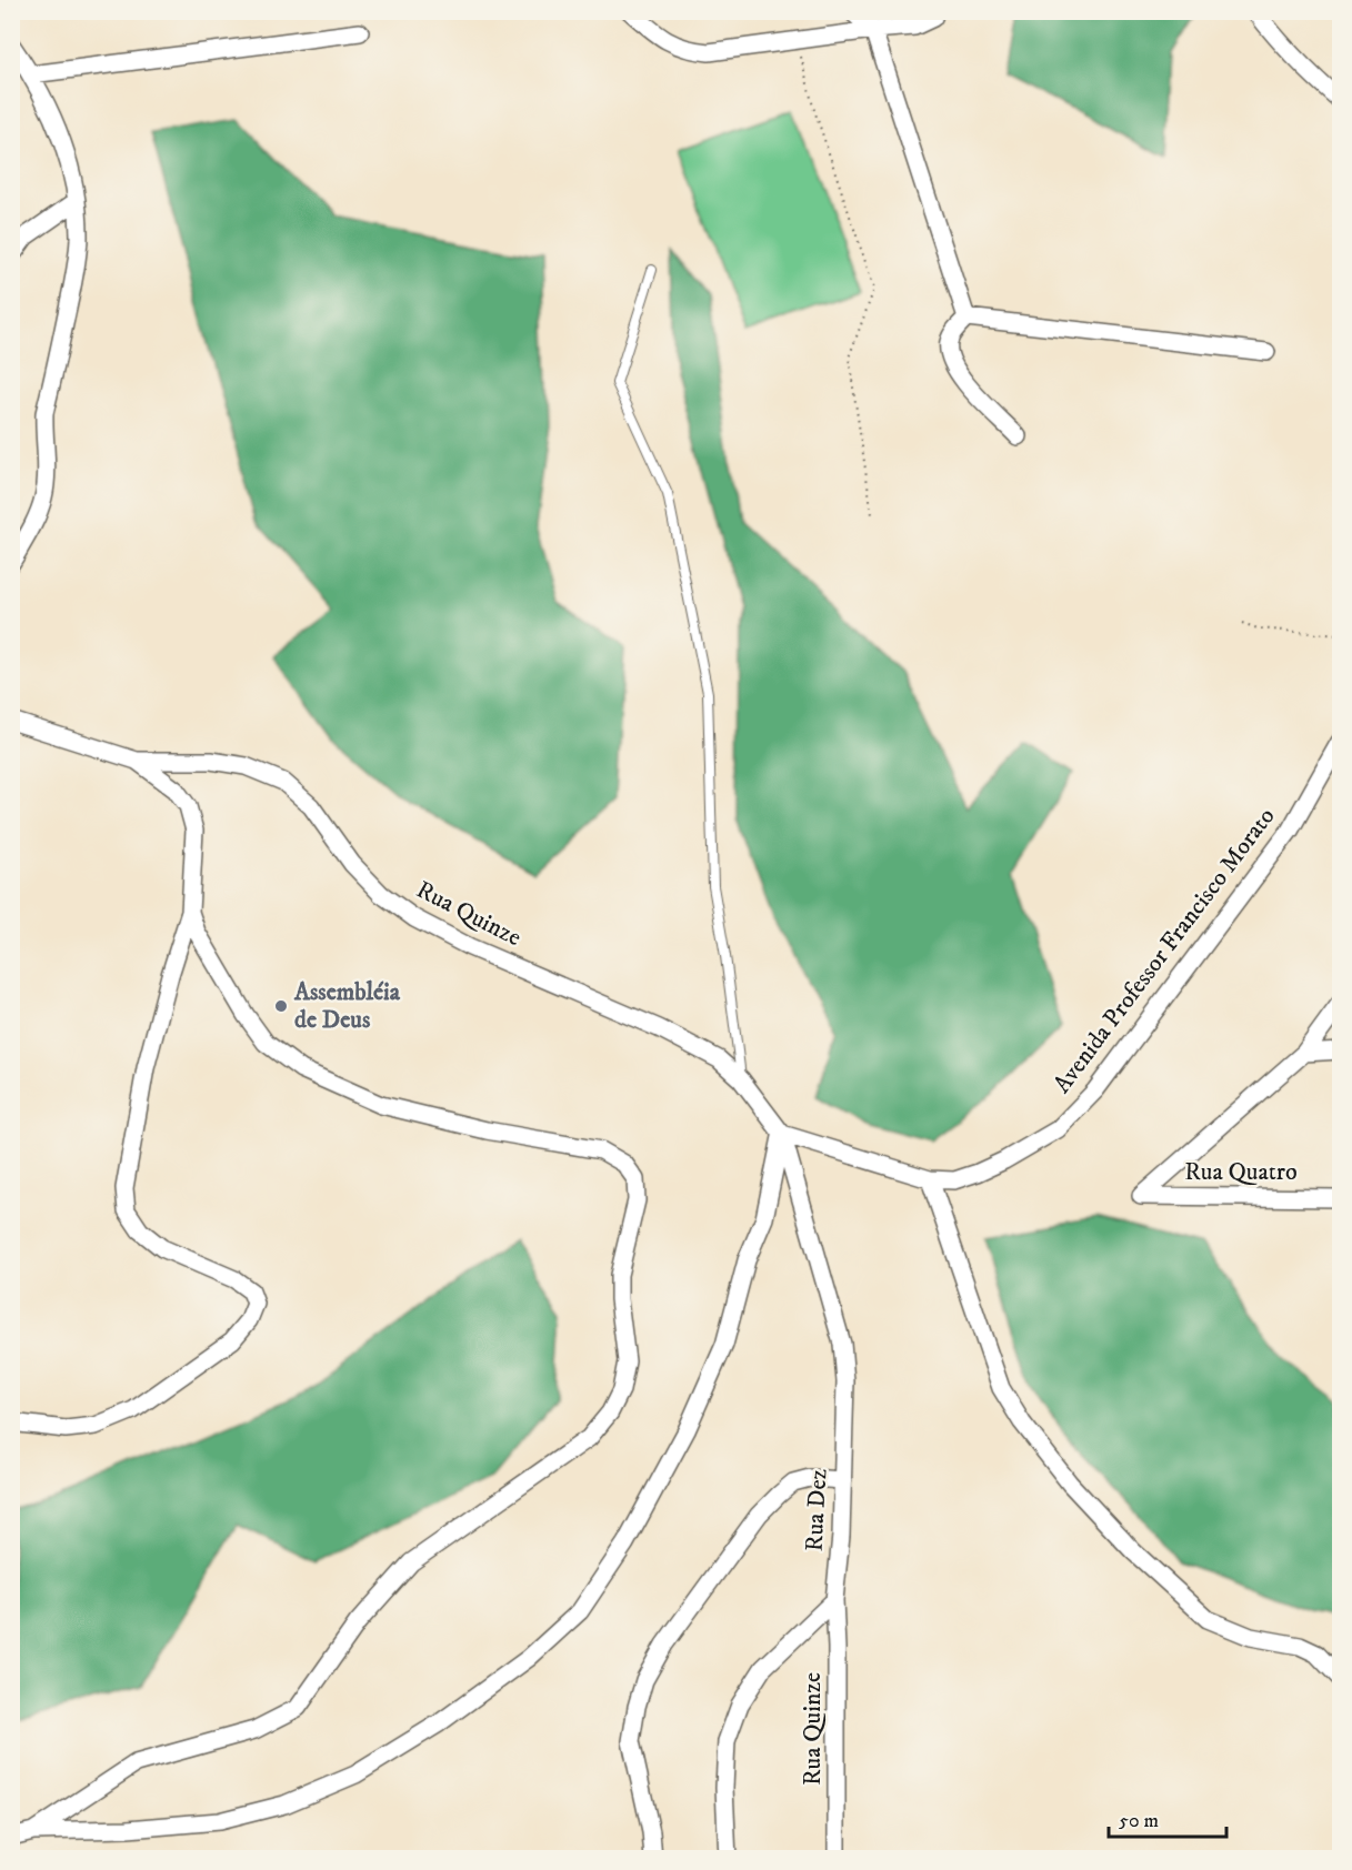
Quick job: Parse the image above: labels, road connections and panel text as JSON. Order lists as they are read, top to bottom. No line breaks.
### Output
{"streets":{"street":["Rua Quinze","Avenida Professor Francisco Morato","Rua Quatro","Rua Dez"]},"crossings":[["Rua Quinze","Avenida Professor Francisco Morato"],["Rua Quinze","Rua Dez"],["Avenida Professor Francisco Morato","Rua Dez"]],"places":["Assembléia de Deus"],"scale_bar":"50 m"}
